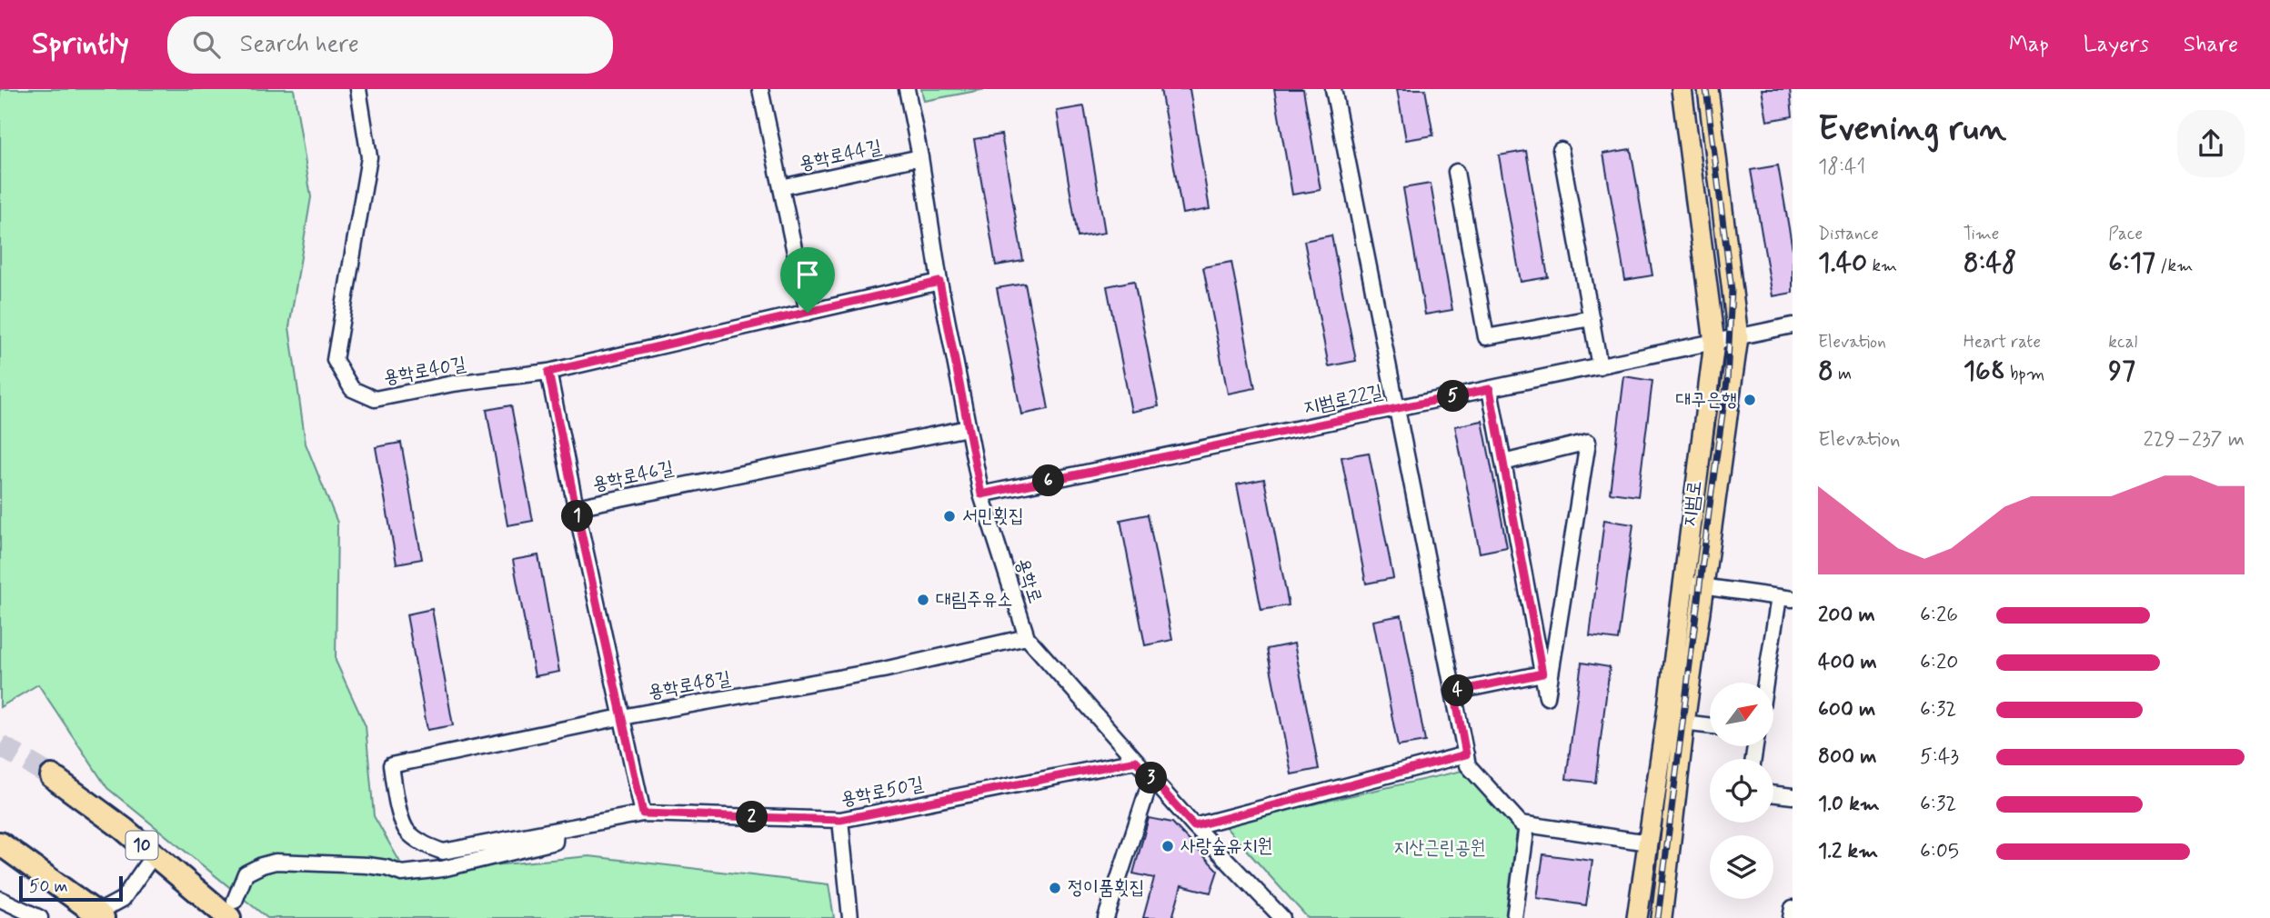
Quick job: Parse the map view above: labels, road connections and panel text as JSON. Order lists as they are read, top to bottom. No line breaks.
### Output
{"streets":{"highway":["10"],"main road":["지범로"],"street":["용학로44길","용학로40길","지범로22길","용학로46길","용학로","용학로48길","용학로50길"]},"crossings":[["용학로44길","용학로40길"],["용학로44길","용학로"],["용학로40길","용학로"],["지범로22길","지범로"],["지범로22길","용학로"],["용학로46길","용학로"],["용학로46길","용학로48길"],["용학로46길","용학로50길"],["용학로","용학로48길"],["용학로","용학로50길"],["용학로48길","용학로50길"]],"parks":["지산근린공원"],"places":["대구은행","서민횟집","대림주유소","사랑숲유치원","정이품횟집"],"scale_bar":"50 m","north":"top right","page":{"header":"Sprintly","search":"Search here","nav":["Map","Layers","Share"],"heading":["Evening run","18:41"],"stats":[["Distance","1.40 km"],["Time","8:48"],["Pace","6:17 /km"],["Elevation","8 m"],["Heart rate","168 bpm"],["kcal","97"]],"pins":["5","6","1","4","3","2"],"chart":["Elevation","229–237 m"],"list":[{"name":"200 m","note":"6:26"},{"name":"400 m","note":"6:20"},{"name":"600 m","note":"6:32"},{"name":"800 m","note":"5:43"},{"name":"1.0 km","note":"6:32"},{"name":"1.2 km","note":"6:05"}],"scale":"50 m"}}
